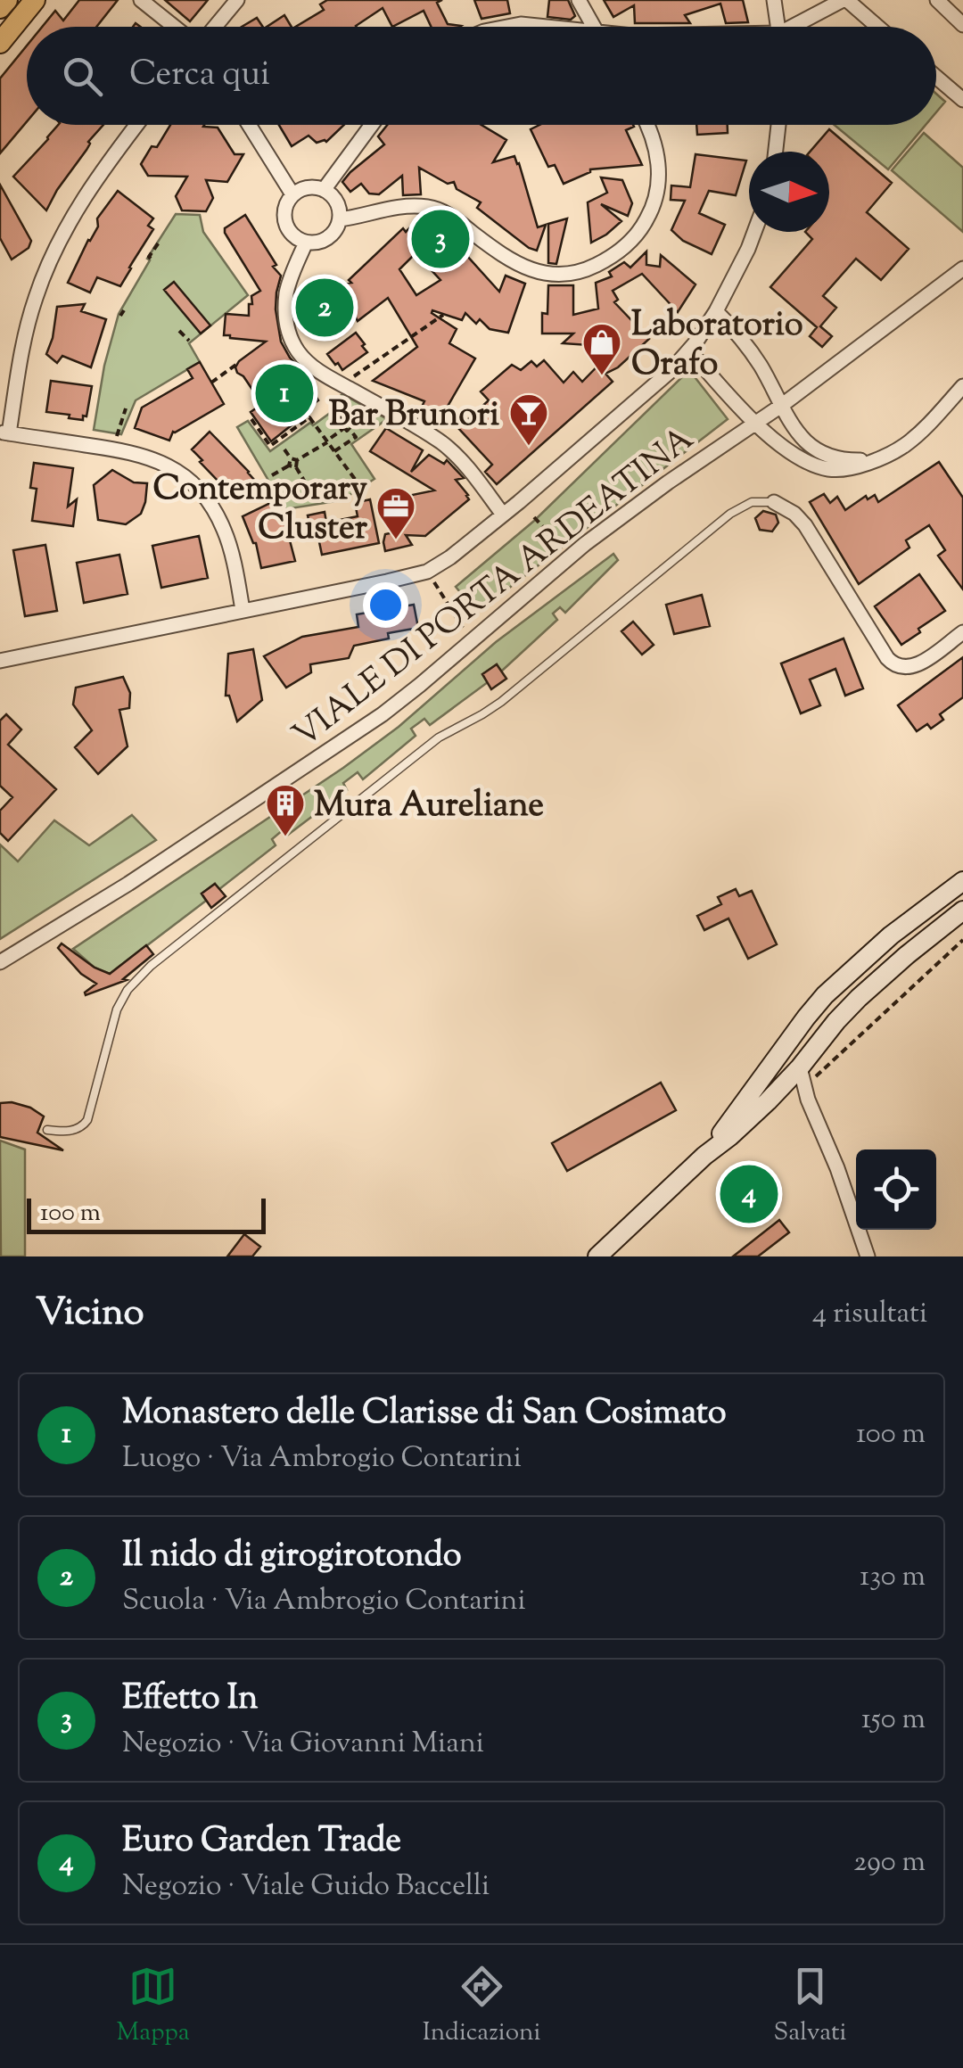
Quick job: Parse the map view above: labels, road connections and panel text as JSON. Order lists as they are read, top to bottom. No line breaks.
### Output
{"streets":{"street":["VIALE DI PORTA ARDEATINA"]},"places":{"shop":["Laboratorio Orafo"],"bar":["Bar Brunori"],"office":["Contemporary Cluster"],"building":["Mura Aureliane"]},"scale_bar":"100 m","north":"right","page":{"search":"Cerca qui","pins":["3","2","1","4"],"scale":"100 m","heading":["Vicino","4 risultati"],"list":[{"mark":"1","name":"Monastero delle Clarisse di San Cosimato","note":"Luogo · Via Ambrogio Contarini","value":"100 m"},{"mark":"2","name":"Il nido di girogirotondo","note":"Scuola · Via Ambrogio Contarini","value":"130 m"},{"mark":"3","name":"Effetto In","note":"Negozio · Via Giovanni Miani","value":"150 m"},{"mark":"4","name":"Euro Garden Trade","note":"Negozio · Viale Guido Baccelli","value":"290 m"}],"nav":["Mappa","Indicazioni","Salvati"]}}
